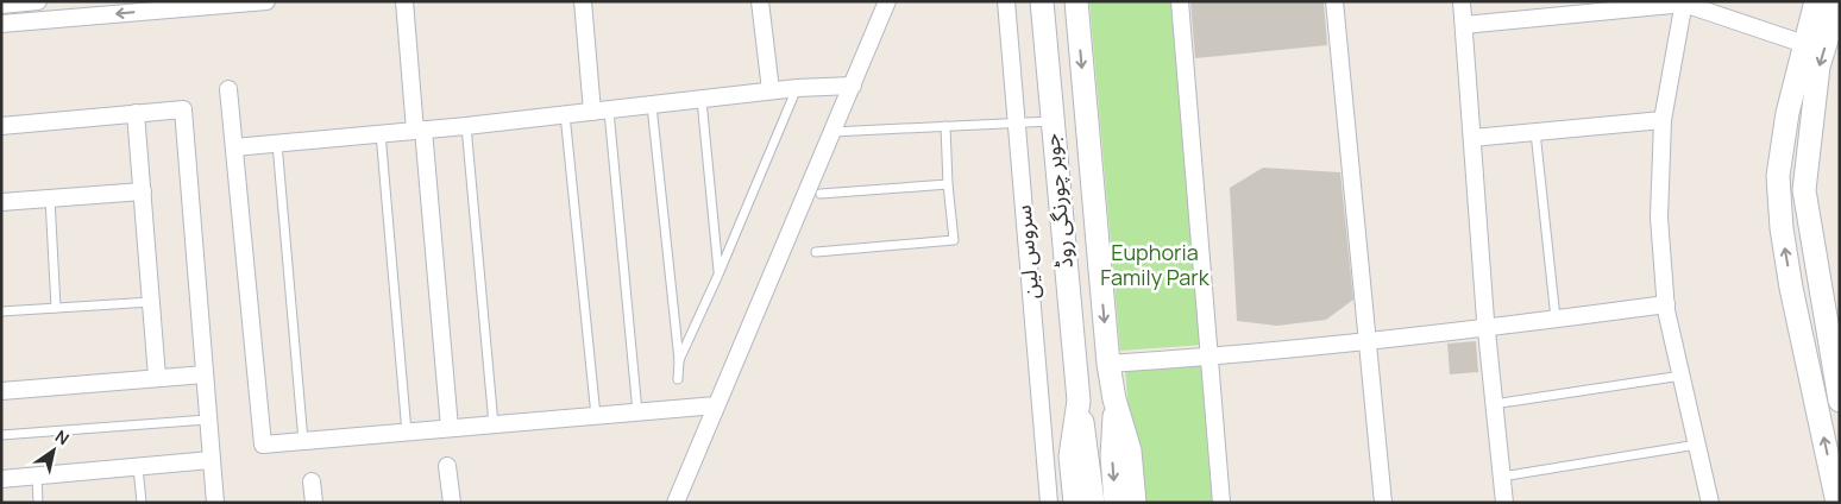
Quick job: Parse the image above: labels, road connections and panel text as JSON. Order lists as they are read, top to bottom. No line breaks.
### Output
{"streets":{"main road":["جوہر چورنگی روڈ"],"street":["سروس لین"]},"parks":["Euphoria Family Park"],"north":"top right"}
